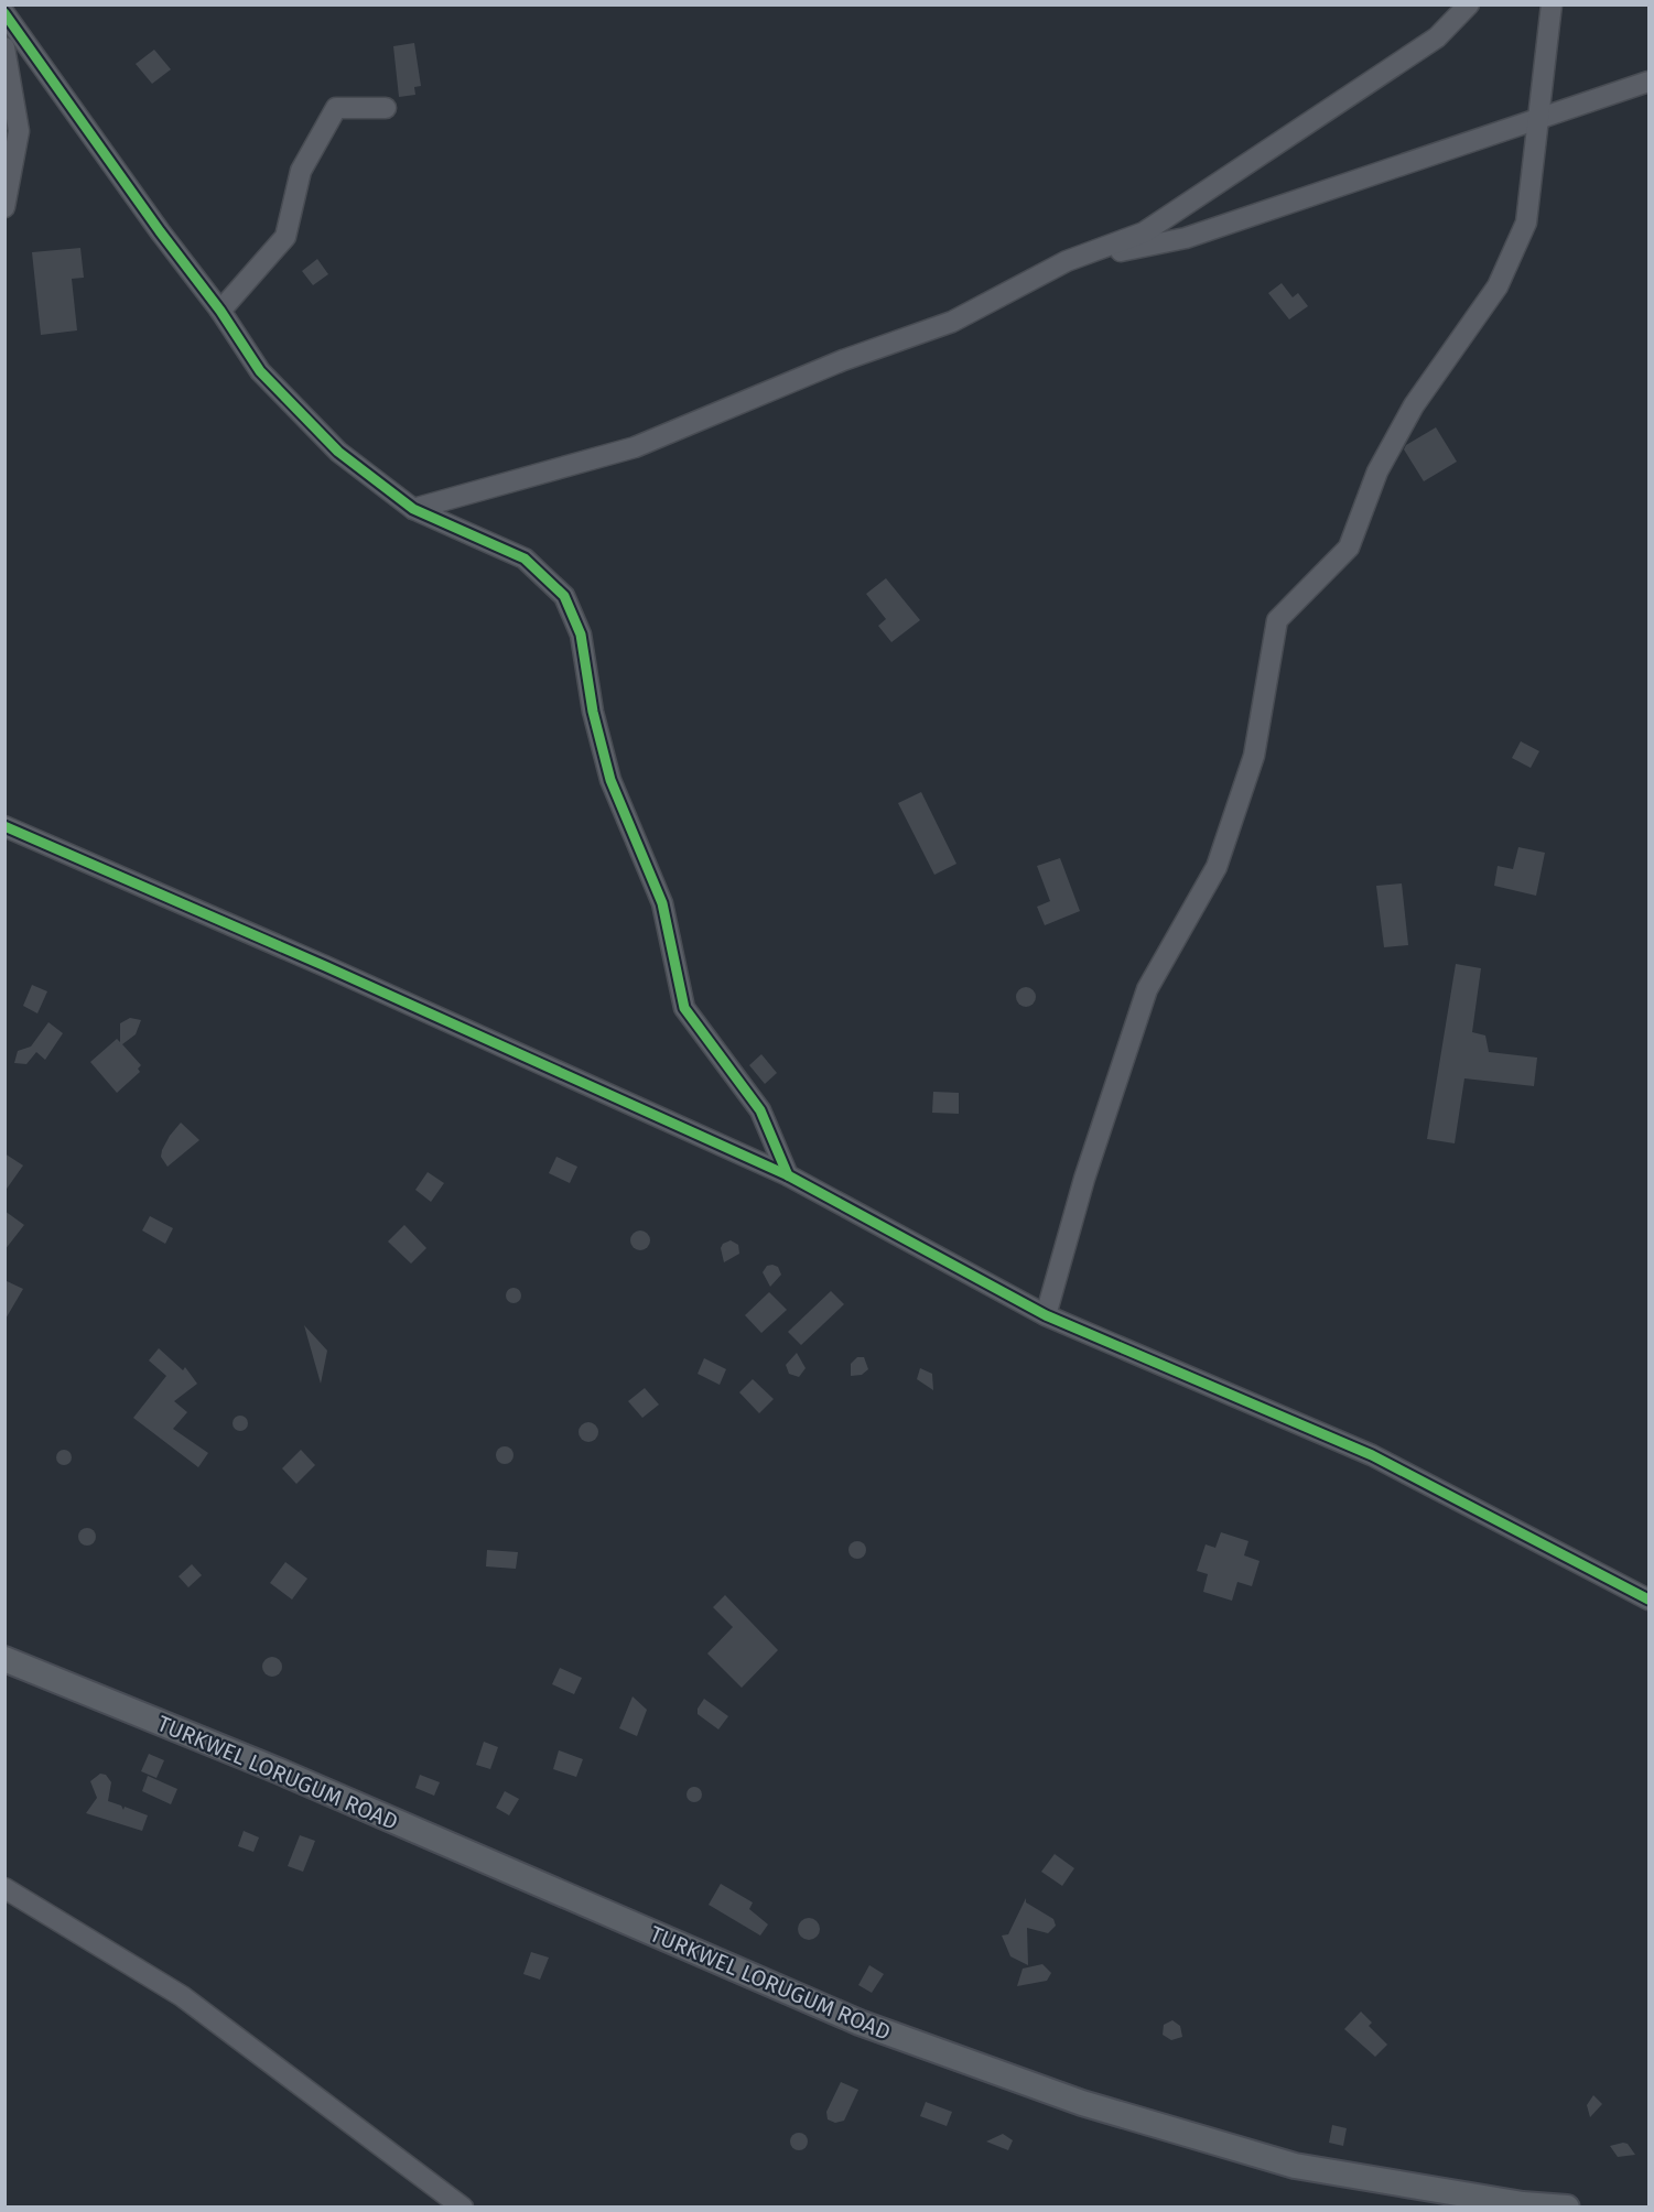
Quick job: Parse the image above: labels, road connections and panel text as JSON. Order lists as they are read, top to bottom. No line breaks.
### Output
{"streets":{"main road":["TURKWEL LORUGUM ROAD"]}}
